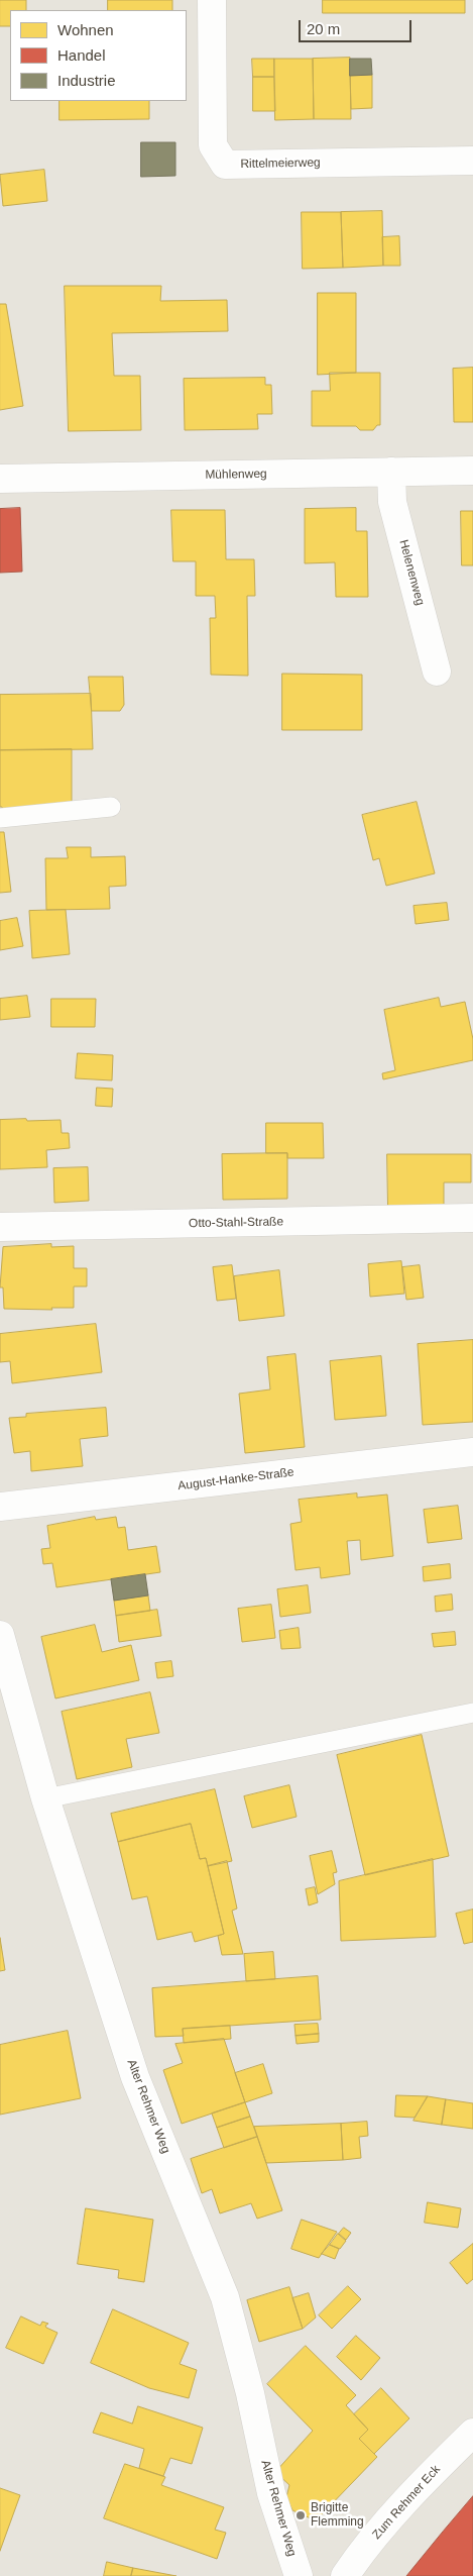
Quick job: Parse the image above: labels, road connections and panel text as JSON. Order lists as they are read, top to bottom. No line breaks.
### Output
{"streets":{"street":["Rittelmeierweg","Mühlenweg","Helenenweg","Otto-Stahl-Straße","August-Hanke-Straße","Alter Rehmer Weg","Zum Rehmer Eck"]},"crossings":[["Mühlenweg","Helenenweg"]],"places":["Brigitte Flemming"],"legend":["Wohnen","Handel","Industrie"],"scale_bar":"20 m"}
